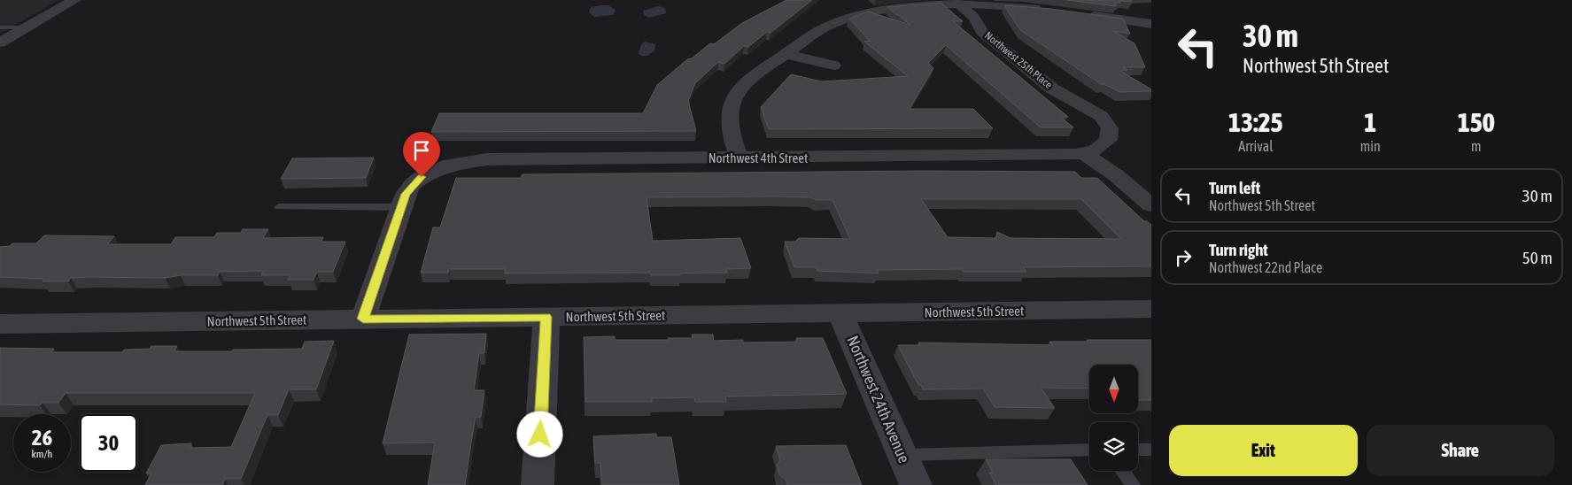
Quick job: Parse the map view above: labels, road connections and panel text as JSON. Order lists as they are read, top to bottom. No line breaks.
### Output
{"streets":{"street":["Northwest 25th Place","Northwest 4th Street","Northwest 5th Street","Northwest 24th Avenue"]},"crossings":[["Northwest 25th Place","Northwest 4th Street"],["Northwest 4th Street","Northwest 5th Street"],["Northwest 5th Street","Northwest 24th Avenue"]],"north":"bottom","page":{"turn":["30 m","Northwest 5th Street"],"eta":["13:25","Arrival","1","min","150","m"],"list":[{"name":"Turn left","note":"Northwest 5th Street","value":"30 m"},{"name":"Turn right","note":"Northwest 22nd Place","value":"50 m"}],"speed":"26 km/h","limit":"30","buttons":["Exit","Share"]}}
